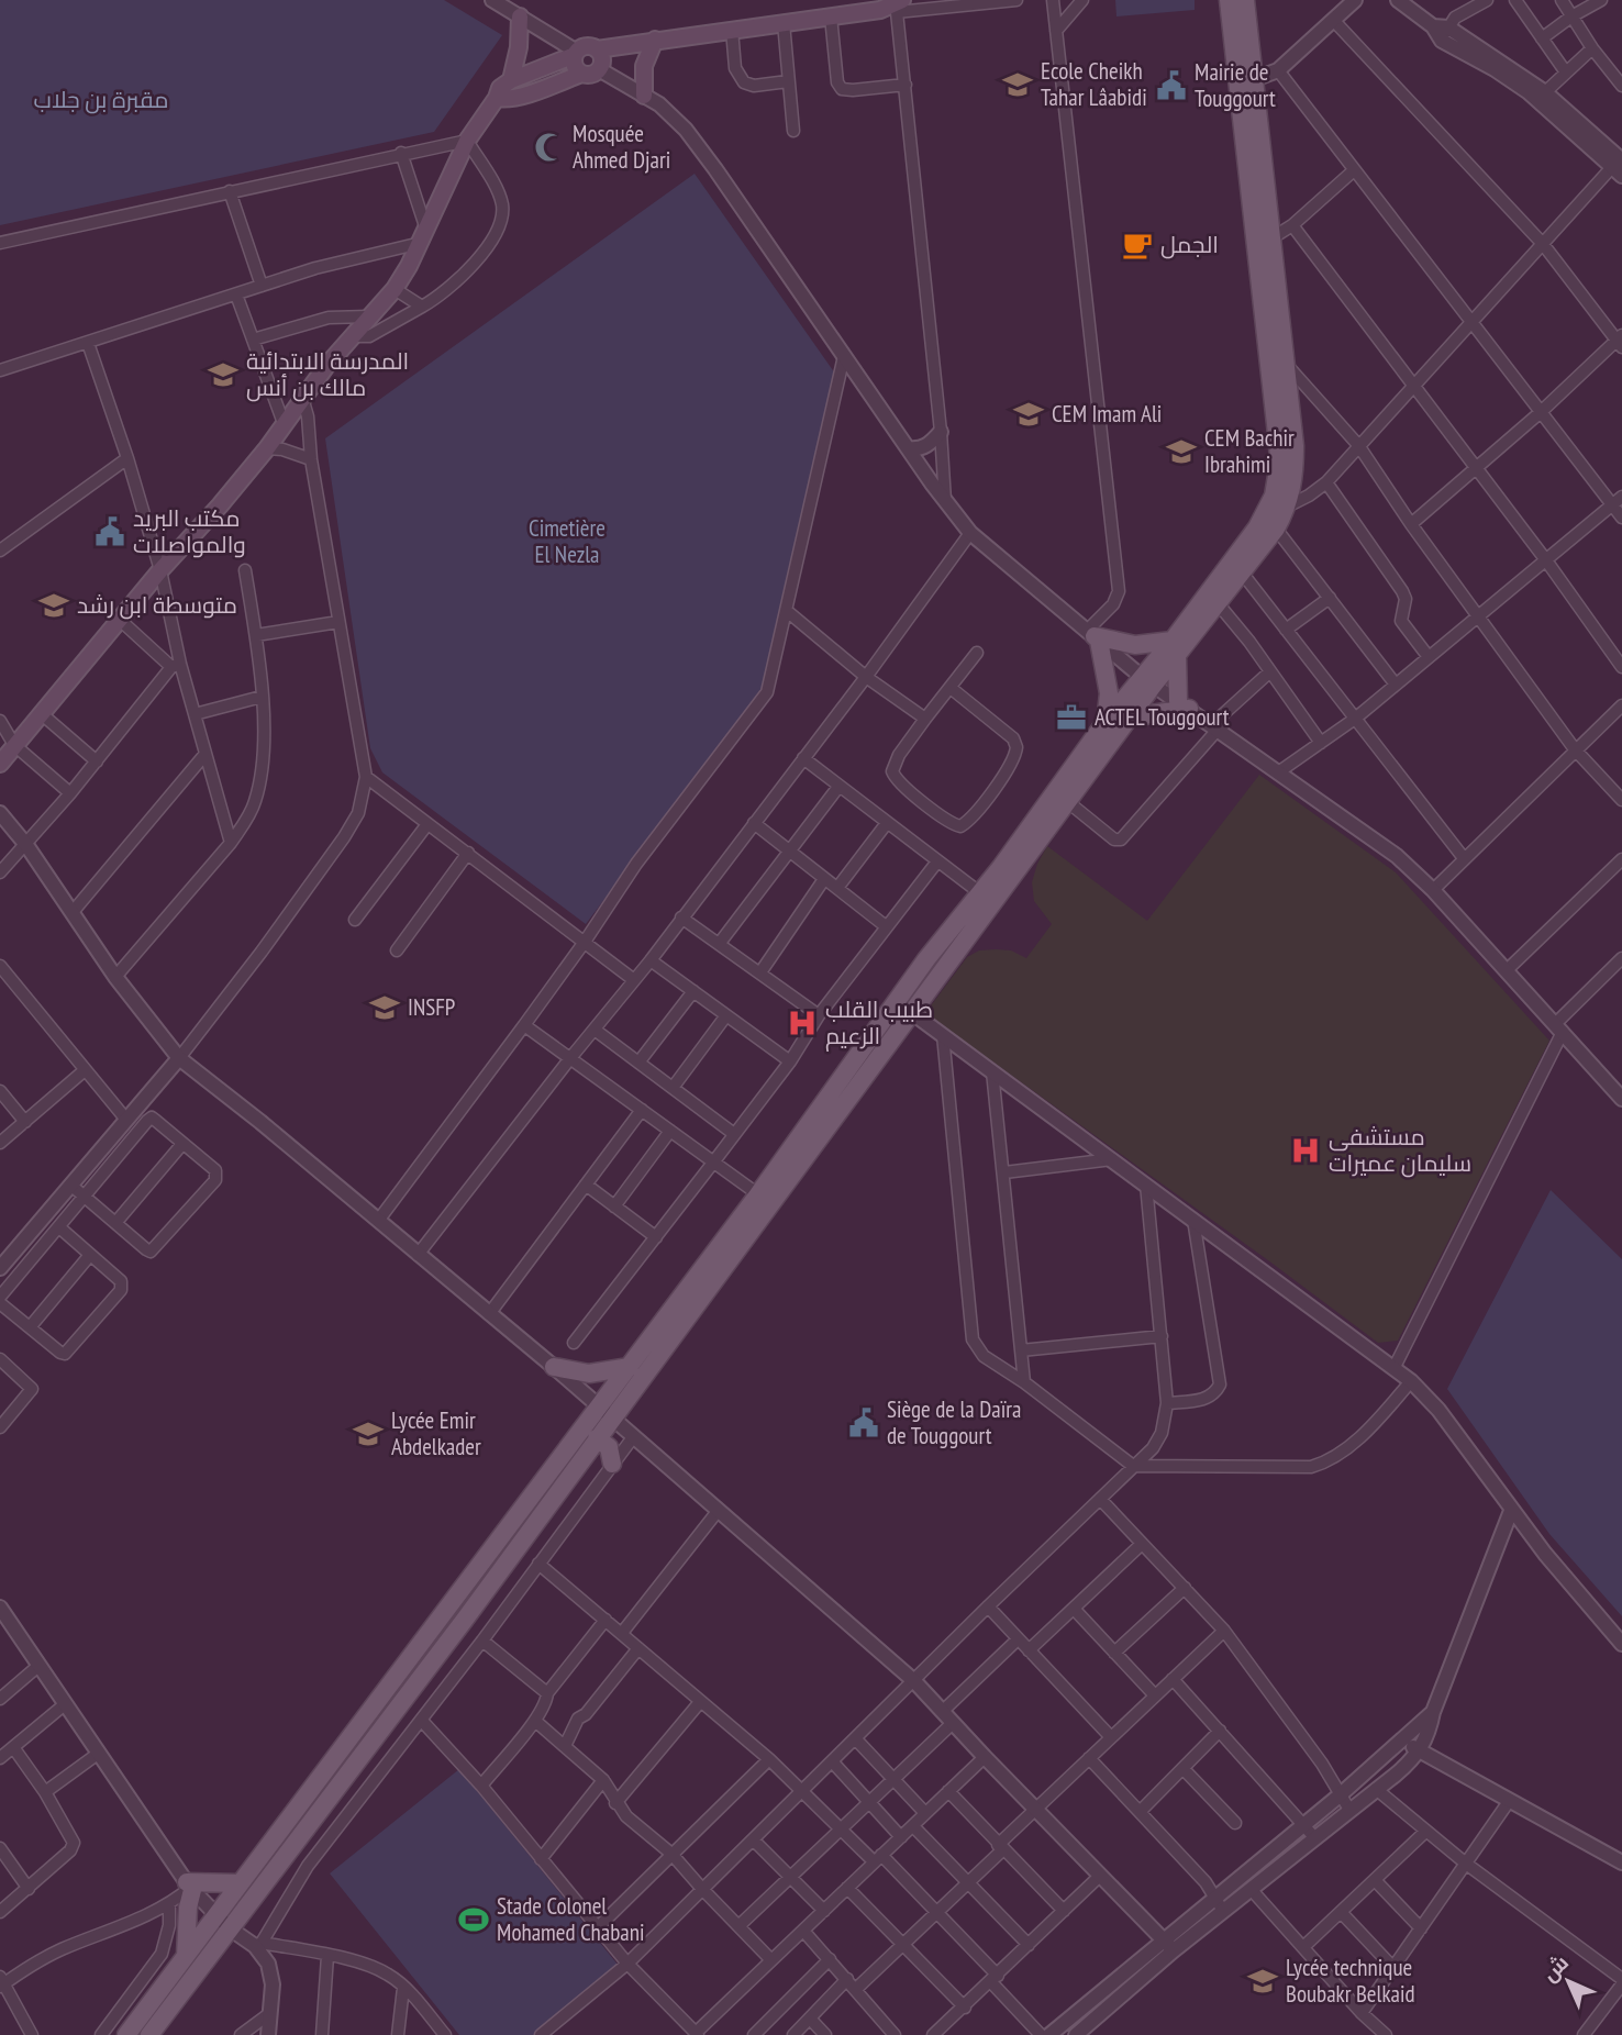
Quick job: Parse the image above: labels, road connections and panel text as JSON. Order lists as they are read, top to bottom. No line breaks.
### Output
{"parks":["مقبرة بن جلاب","Cimetière El Nezla"],"places":{"school or university":["Ecole Cheikh Tahar Lâabidi","المدرسة الابتدائية مالك بن أنس","CEM Imam Ali","CEM Bachir Ibrahimi","متوسطة ابن رشد","INSFP","Lycée Emir Abdelkader","Lycée technique Boubakr Belkaid"],"public building":["Mairie de Touggourt","مكتب البريد والمواصلات","Siège de la Daïra de Touggourt"],"mosque":["Mosquée Ahmed Djari"],"cafe":["الجمل"],"office":["ACTEL Touggourt"],"hospital":["طبيب القلب الزعيم","مستشفى سليمان عميرات"],"sports":["Stade Colonel Mohamed Chabani"]},"north":"top left"}
